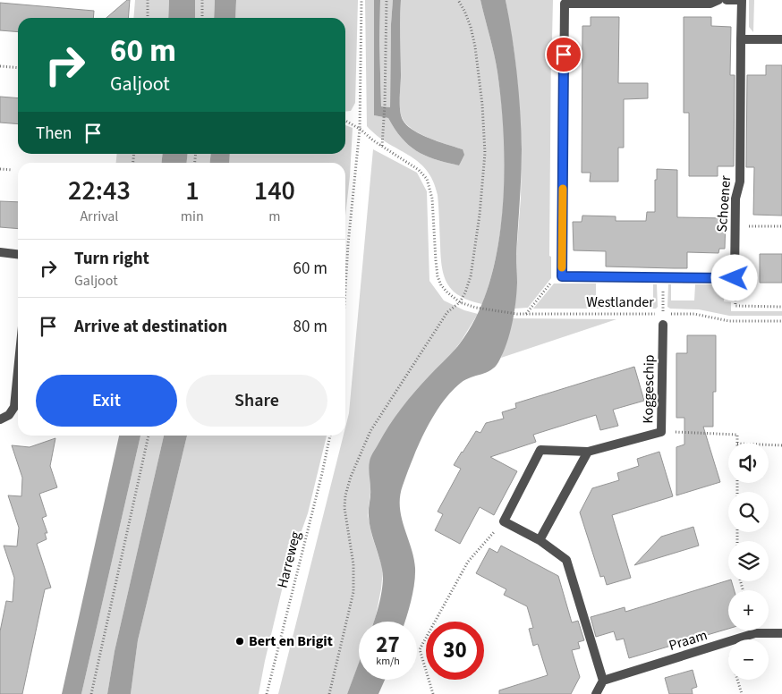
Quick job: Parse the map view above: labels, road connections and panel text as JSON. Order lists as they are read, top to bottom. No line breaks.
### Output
{"streets":{"street":["Schoener","Koggeschip","Praam"],"path":["Westlander","Harreweg"]},"places":["Bert en Brigit"],"page":{"turn":["60 m","Galjoot"],"then":"Then","eta":["22:43","Arrival","1","min","140","m"],"list":[{"name":"Turn right","note":"Galjoot","value":"60 m"},{"name":"Arrive at destination","value":"80 m"}],"buttons":["Exit","Share"],"map_buttons":["+","−"],"speed":"27 km/h","limit":"30"}}
